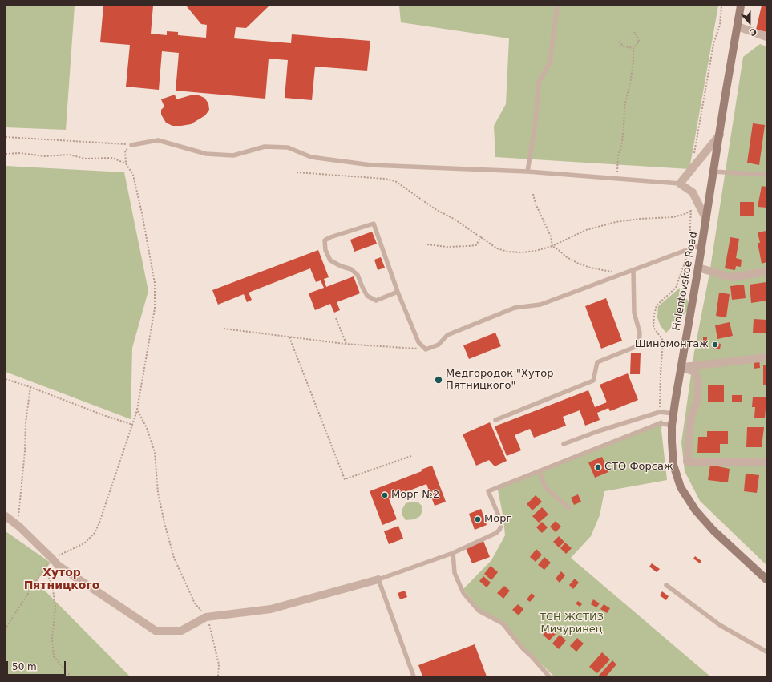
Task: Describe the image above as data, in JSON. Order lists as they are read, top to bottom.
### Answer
{
  "streets": {
    "main road": ["Fiolentovskoe Road"]
  },
  "districts": ["Хутор Пятницкого"],
  "parks": ["ТСН ЖСТИЗ Мичуринец"],
  "places": [
    "Шиномонтаж",
    "Медгородок \"Хутор Пятницкого\"",
    "СТО Форсаж",
    "Морг №2",
    "Морг"
  ],
  "scale_bar": "50 m",
  "north": "bottom"
}
